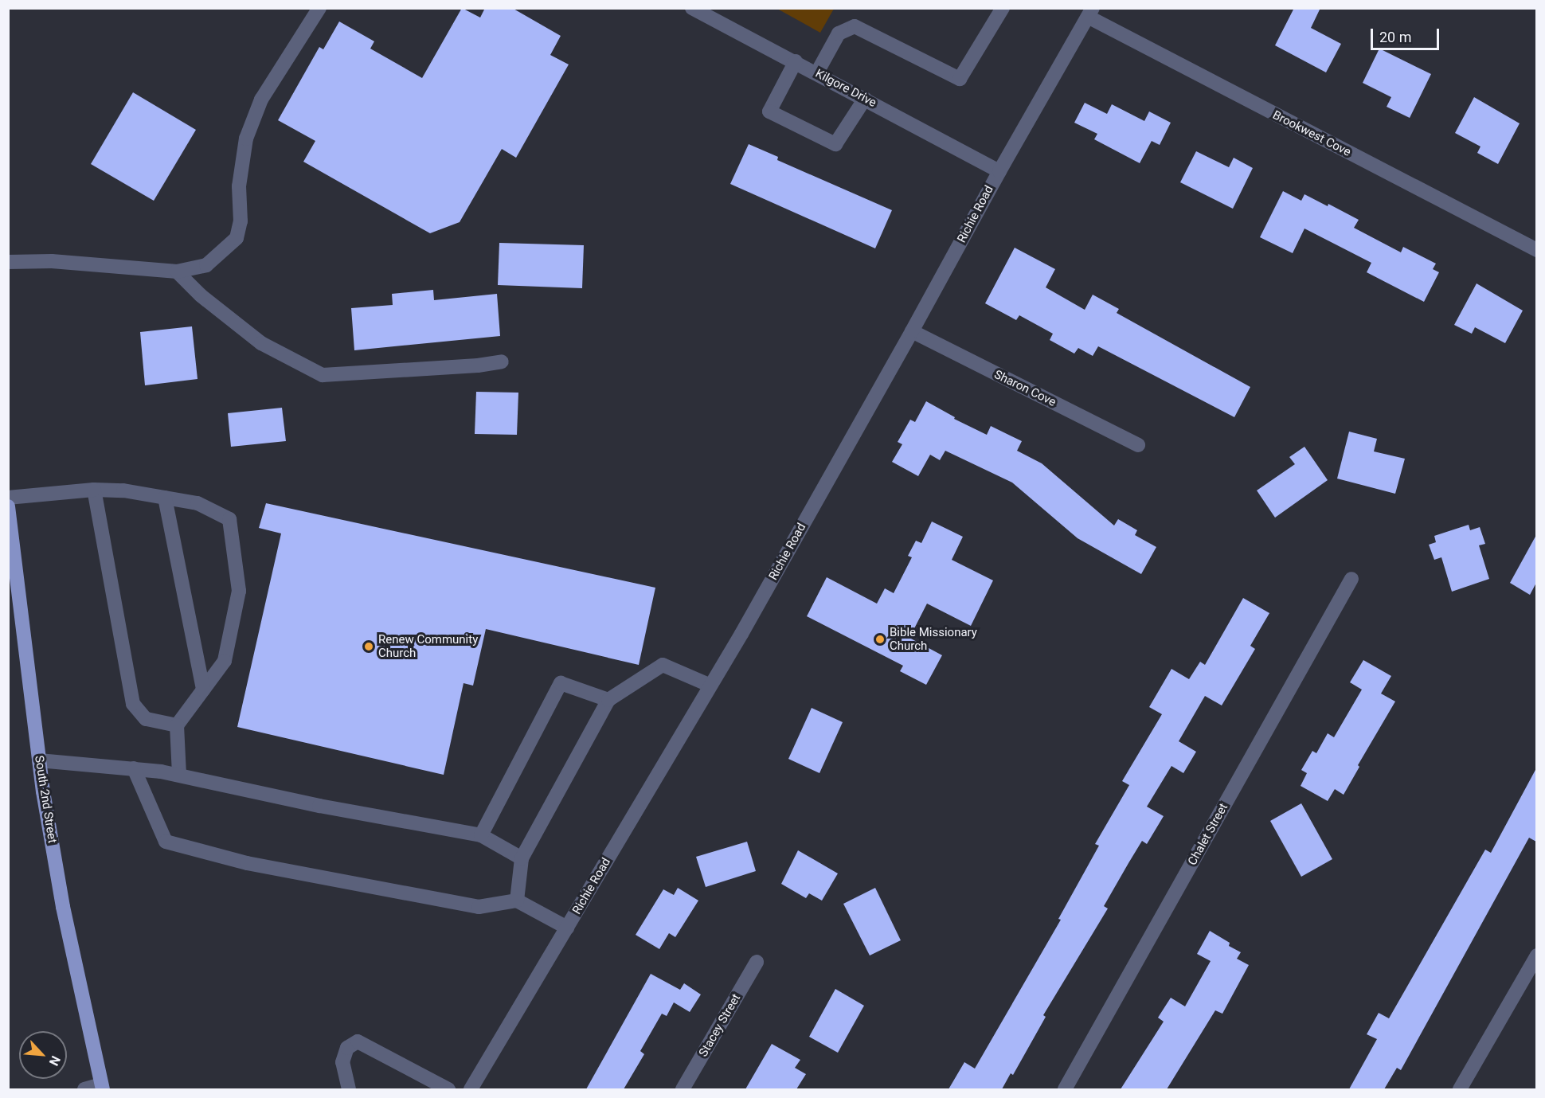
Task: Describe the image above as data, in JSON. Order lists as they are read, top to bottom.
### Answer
{
  "streets": {
    "main road": ["South 2nd Street"],
    "street": [
      "Kilgore Drive",
      "Brookwest Cove",
      "Richie Road",
      "Sharon Cove",
      "Chalet Street",
      "Stacey Street"
    ]
  },
  "crossings": [
    ["Kilgore Drive", "Richie Road"],
    ["Brookwest Cove", "Richie Road"],
    ["Richie Road", "Sharon Cove"]
  ],
  "places": ["Bible Missionary Church", "Renew Community Church"],
  "scale_bar": "20 m",
  "north": "bottom right"
}
